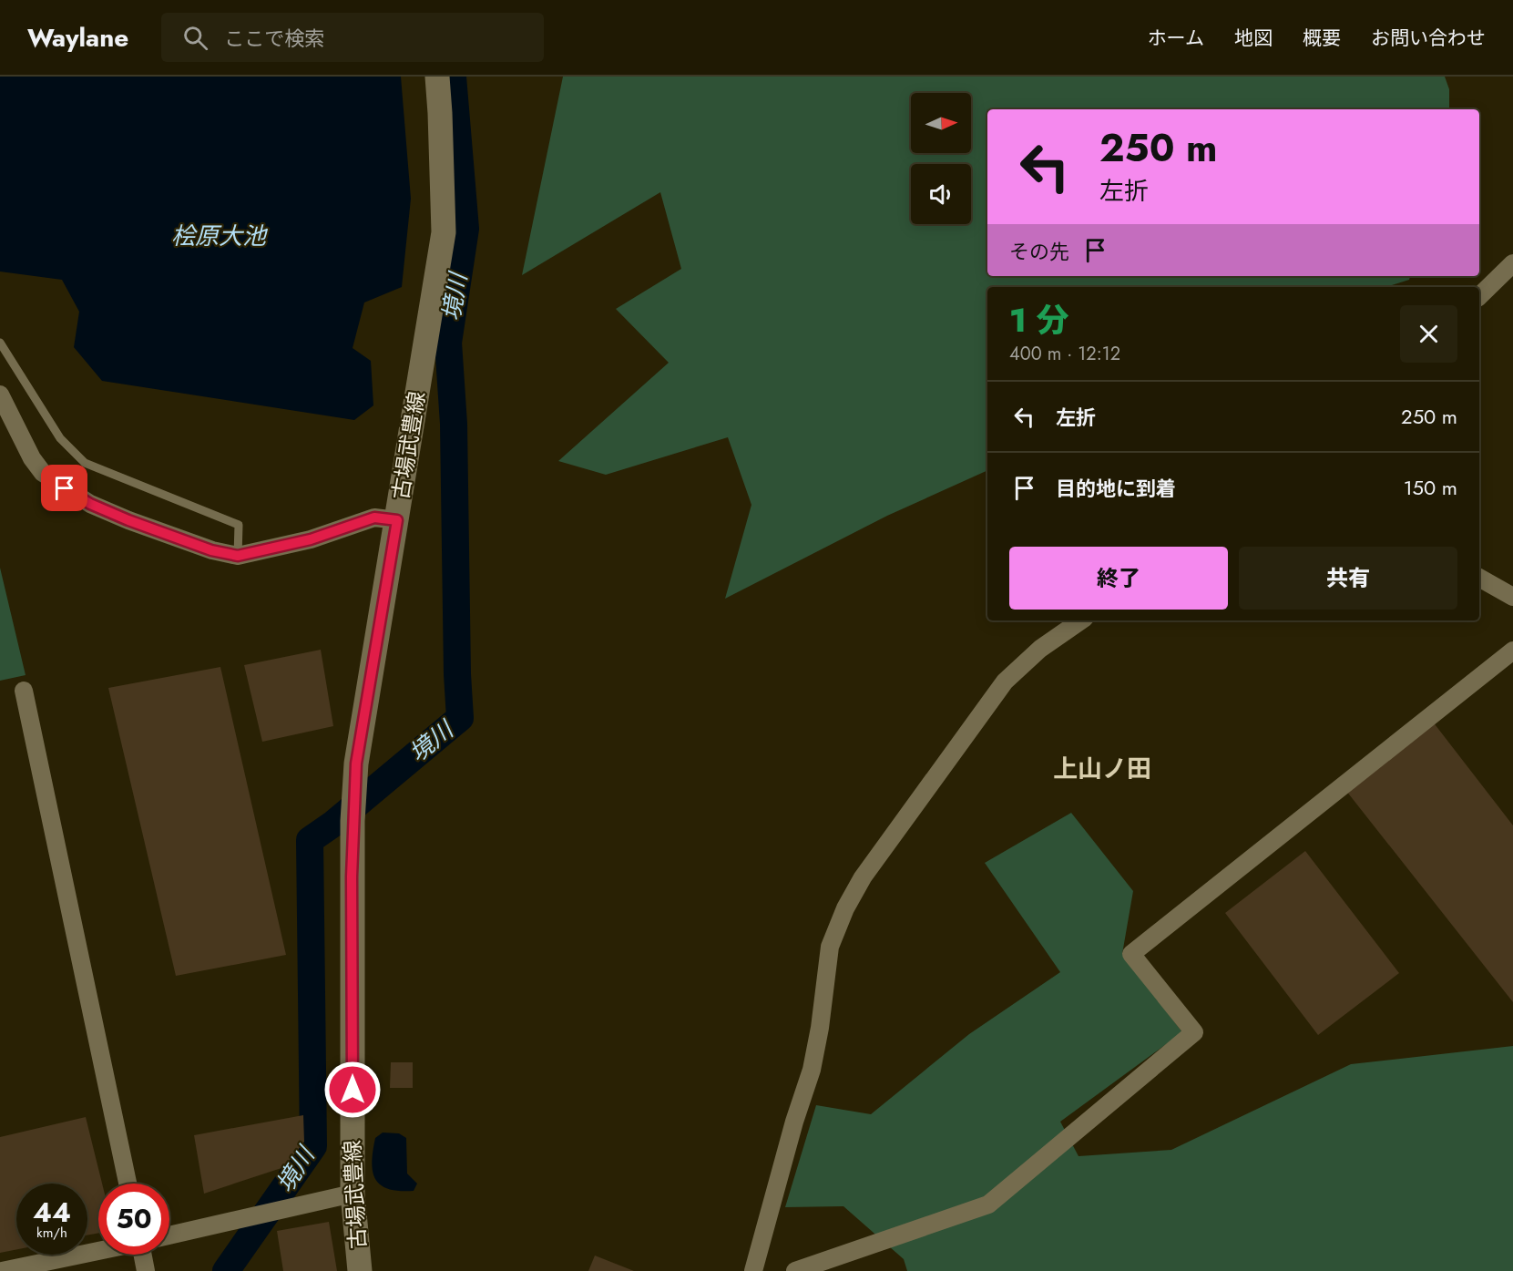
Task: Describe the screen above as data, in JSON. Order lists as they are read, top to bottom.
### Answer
{
  "streets": {
    "main road": ["古場武豊線"]
  },
  "districts": ["上山ノ田"],
  "water": ["桧原大池", "境川"],
  "north": "right",
  "page": {
    "header": "Waylane",
    "search": "ここで検索",
    "nav": [
      "ホーム",
      "地図",
      "概要",
      "お問い合わせ"
    ],
    "turn": ["250 m", "左折"],
    "then": "その先",
    "heading": ["1 分", "400 m · 12:12"],
    "list": [
      {
        "name": "左折",
        "value": "250 m"
      },
      {
        "name": "目的地に到着",
        "value": "150 m"
      }
    ],
    "buttons": ["終了", "共有"],
    "speed": "44 km/h",
    "limit": "50"
  }
}
